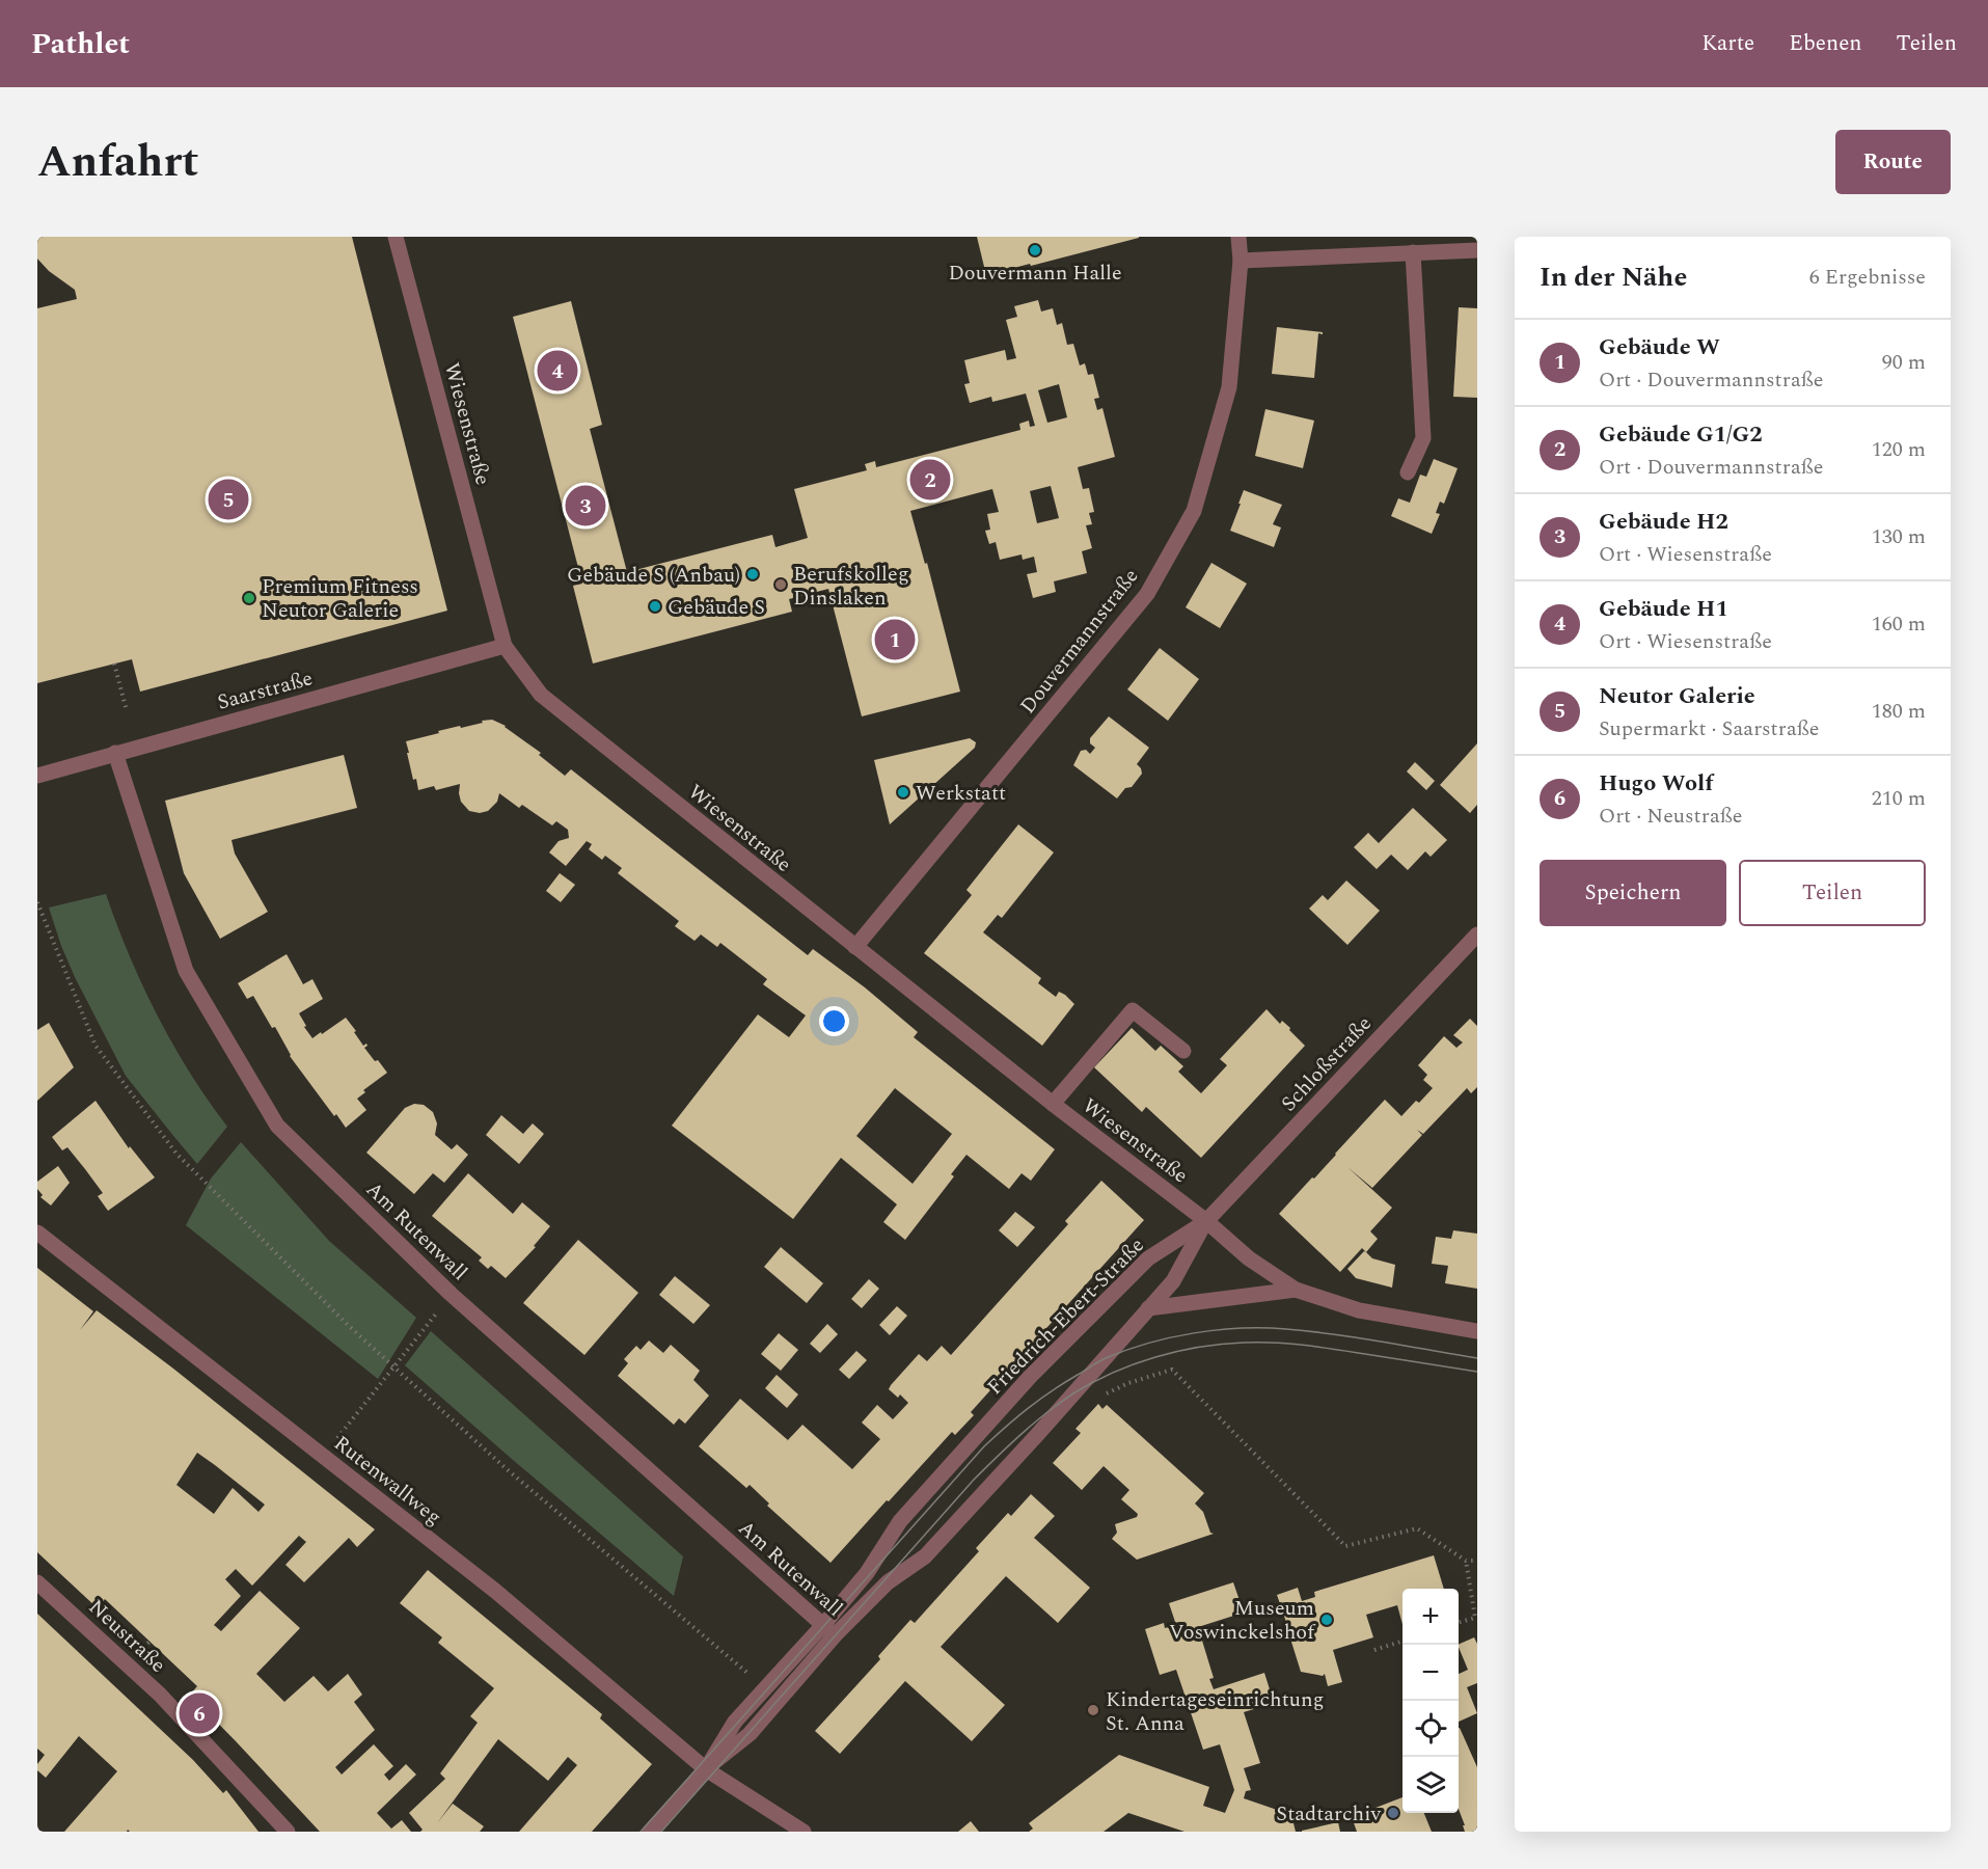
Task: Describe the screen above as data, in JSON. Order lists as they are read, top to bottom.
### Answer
{
  "streets": {
    "street": [
      "Wiesenstraße",
      "Douvermannstraße",
      "Saarstraße",
      "Schloßstraße",
      "Am Rutenwall",
      "Friedrich-Ebert-Straße",
      "Rutenwallweg",
      "Neustraße"
    ]
  },
  "crossings": [
    ["Wiesenstraße", "Douvermannstraße"],
    ["Wiesenstraße", "Saarstraße"],
    ["Wiesenstraße", "Schloßstraße"],
    ["Wiesenstraße", "Friedrich-Ebert-Straße"],
    ["Saarstraße", "Am Rutenwall"],
    ["Schloßstraße", "Friedrich-Ebert-Straße"],
    ["Am Rutenwall", "Friedrich-Ebert-Straße"],
    ["Friedrich-Ebert-Straße", "Rutenwallweg"]
  ],
  "places": [
    "Douvermann Halle",
    "Gebäude S (Anbau)",
    "Berufskolleg Dinslaken",
    "Premium Fitness Neutor Galerie",
    "Gebäude S",
    "Werkstatt",
    "Museum Voswinckelshof",
    "Kindertageseinrichtung St. Anna",
    "Stadtarchiv"
  ],
  "page": {
    "header": "Pathlet",
    "nav": ["Karte", "Ebenen", "Teilen"],
    "title": "Anfahrt",
    "buttons": [
      "Route",
      ["Speichern", "Teilen"]
    ],
    "heading": ["In der Nähe", "6 Ergebnisse"],
    "list": [
      {
        "mark": "1",
        "name": "Gebäude W",
        "note": "Ort · Douvermannstraße",
        "value": "90 m"
      },
      {
        "mark": "2",
        "name": "Gebäude G1/G2",
        "note": "Ort · Douvermannstraße",
        "value": "120 m"
      },
      {
        "mark": "3",
        "name": "Gebäude H2",
        "note": "Ort · Wiesenstraße",
        "value": "130 m"
      },
      {
        "mark": "4",
        "name": "Gebäude H1",
        "note": "Ort · Wiesenstraße",
        "value": "160 m"
      },
      {
        "mark": "5",
        "name": "Neutor Galerie",
        "note": "Supermarkt · Saarstraße",
        "value": "180 m"
      },
      {
        "mark": "6",
        "name": "Hugo Wolf",
        "note": "Ort · Neustraße",
        "value": "210 m"
      }
    ],
    "pins": [
      "4",
      "2",
      "5",
      "3",
      "1",
      "6"
    ],
    "map_buttons": ["+", "−"]
  }
}
